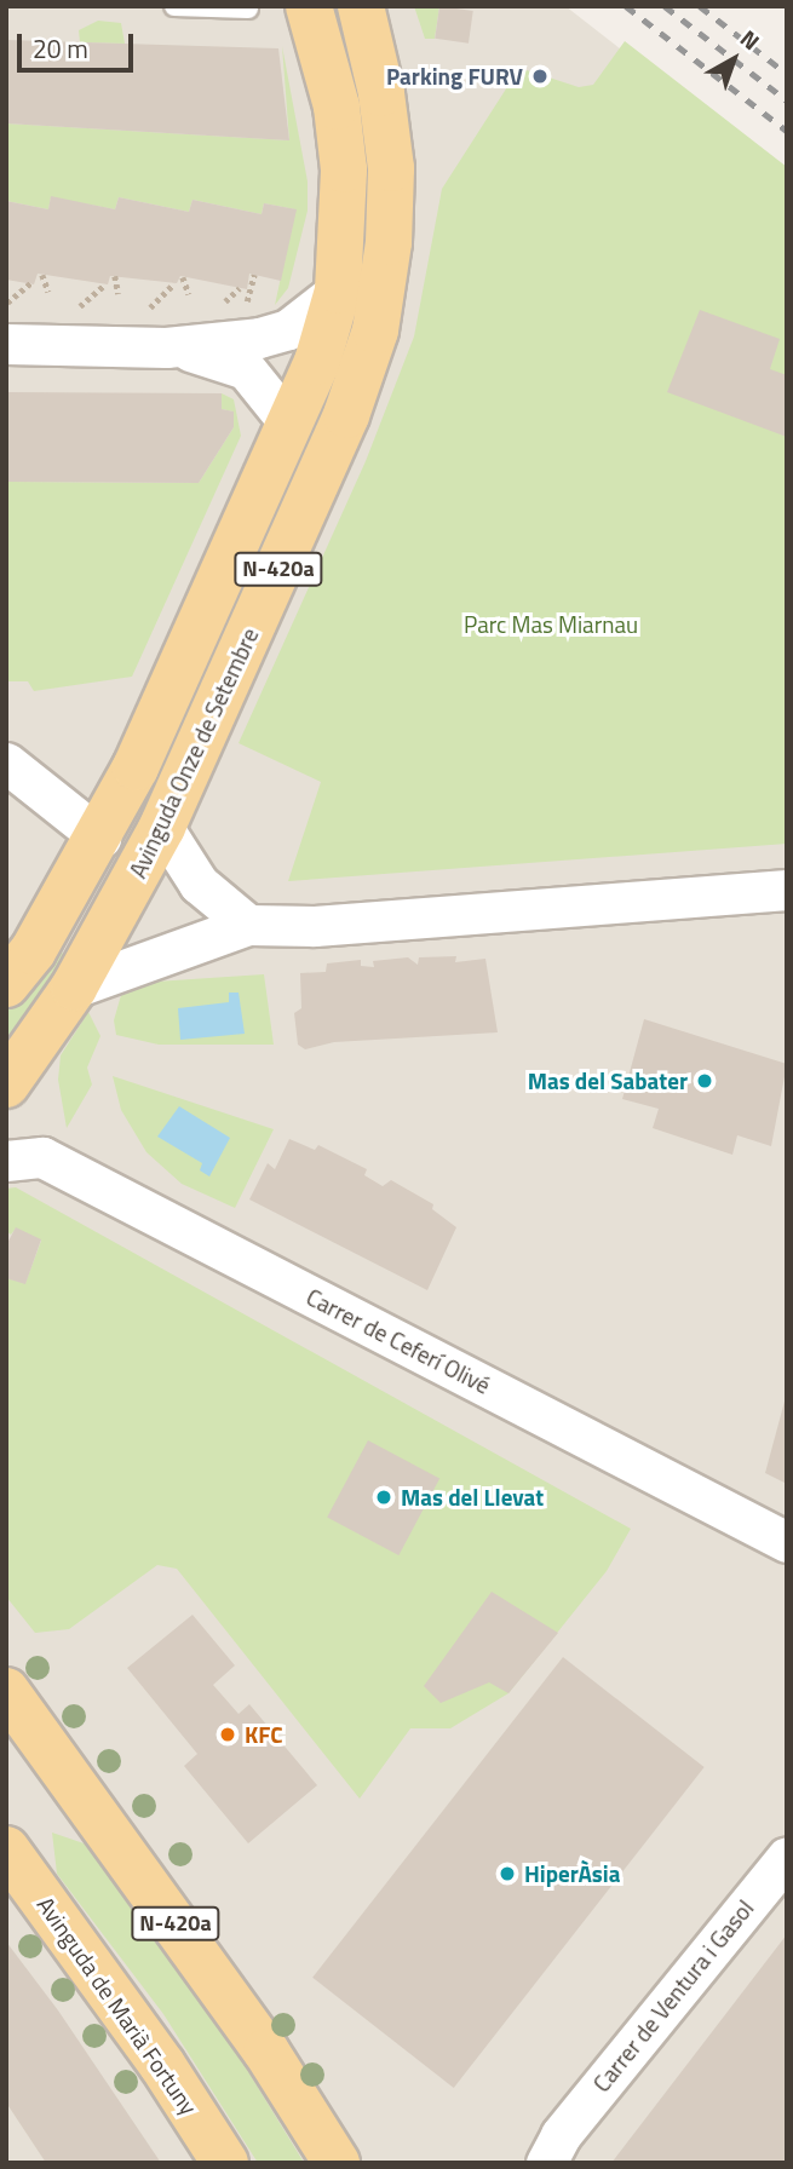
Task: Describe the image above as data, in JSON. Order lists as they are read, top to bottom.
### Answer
{
  "streets": {
    "main road": ["N-420a", "Avinguda Onze de Setembre", "Avinguda de Marià Fortuny"],
    "street": ["Carrer de Ceferí Olivé", "Carrer de Ventura i Gasol"]
  },
  "parks": ["Parc Mas Miarnau"],
  "places": [
    "Parking FURV",
    "Mas del Sabater",
    "Mas del Llevat",
    "KFC",
    "HiperÀsia"
  ],
  "scale_bar": "20 m",
  "north": "top right"
}
